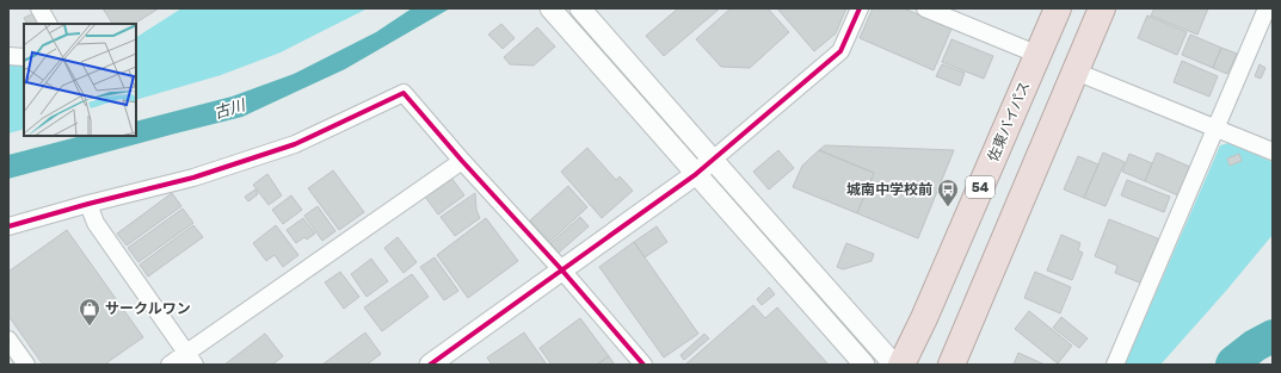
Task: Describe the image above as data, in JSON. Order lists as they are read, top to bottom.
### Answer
{
  "streets": {
    "highway": ["佐東バイパス", "54"]
  },
  "water": ["古川"],
  "places": {
    "bus stop": ["城南中学校前"],
    "shop": ["サークルワン"]
  }
}
